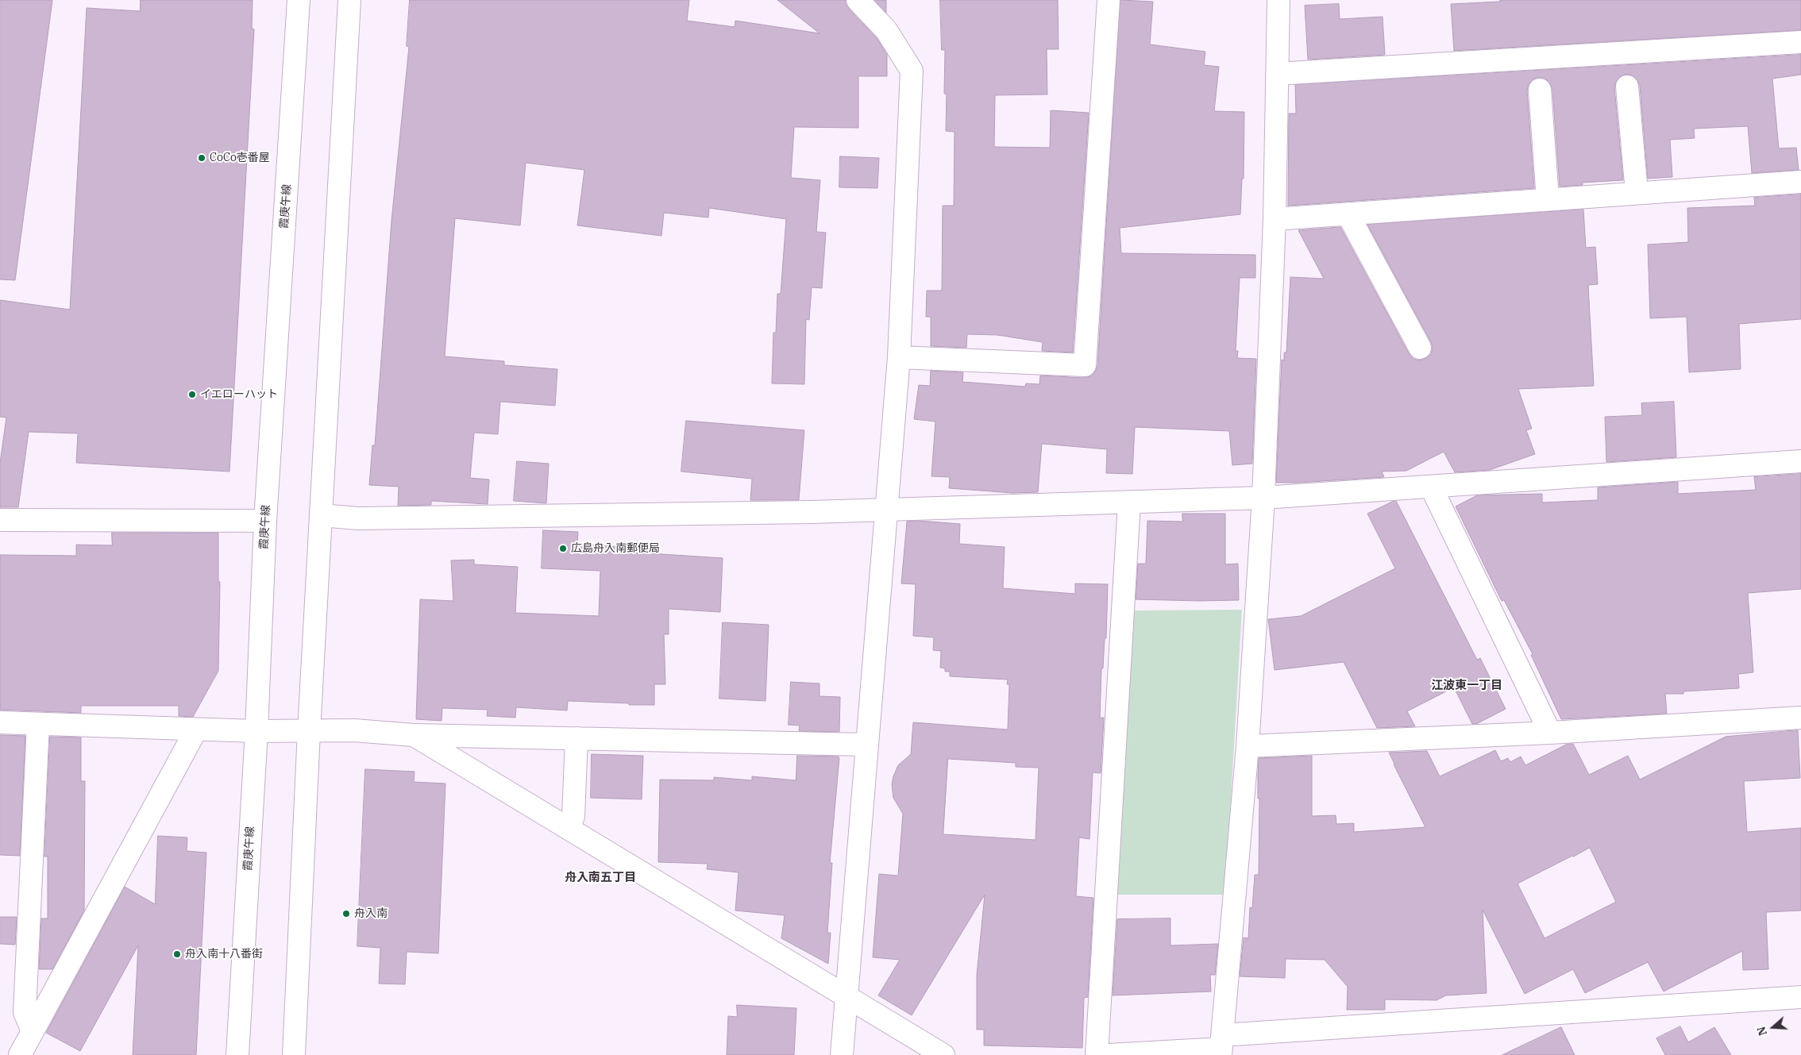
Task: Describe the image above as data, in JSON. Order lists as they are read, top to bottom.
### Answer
{
  "streets": {
    "street": ["霞庚午線"]
  },
  "districts": ["江波東一丁目", "舟入南五丁目"],
  "places": [
    "CoCo壱番屋",
    "イエローハット",
    "広島舟入南郵便局",
    "舟入南",
    "舟入南十八番街"
  ],
  "north": "left"
}
